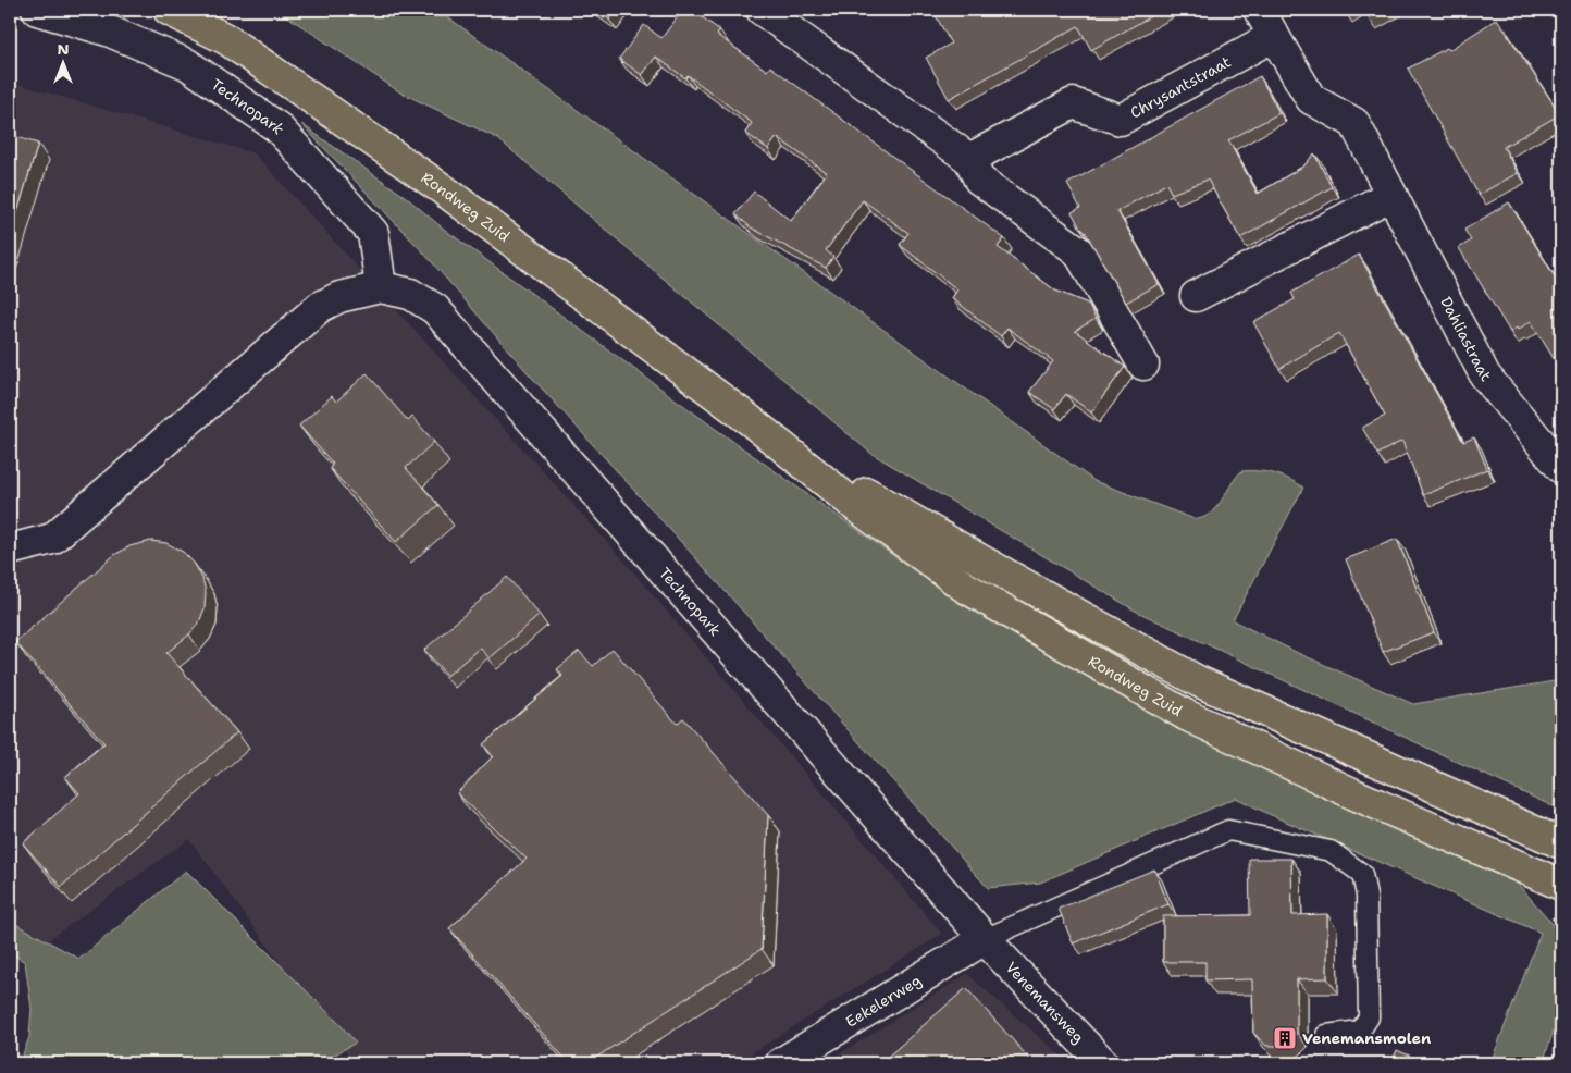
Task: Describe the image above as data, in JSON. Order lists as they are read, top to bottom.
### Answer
{
  "streets": {
    "main road": ["Rondweg Zuid"],
    "street": [
      "Chrysantstraat",
      "Technopark",
      "Dahliastraat",
      "Eekelerweg",
      "Venemansweg"
    ]
  },
  "crossings": [
    ["Chrysantstraat", "Dahliastraat"],
    ["Technopark", "Eekelerweg"],
    ["Technopark", "Venemansweg"],
    ["Eekelerweg", "Venemansweg"]
  ],
  "places": {
    "building": ["Venemansmolen"]
  },
  "north": "top"
}
